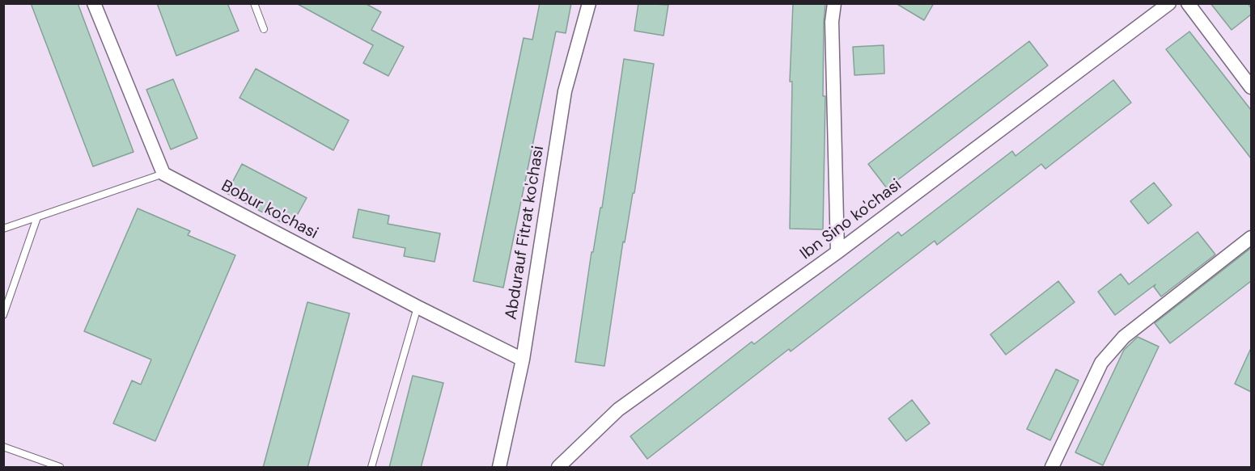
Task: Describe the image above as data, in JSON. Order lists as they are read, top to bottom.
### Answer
{
  "streets": {
    "street": ["Bobur ko'chasi", "Ibn Sino ko'chasi", "Abdurauf Fitrat ko'chasi"]
  },
  "crossings": [
    ["Bobur ko'chasi", "Abdurauf Fitrat ko'chasi"]
  ]
}
